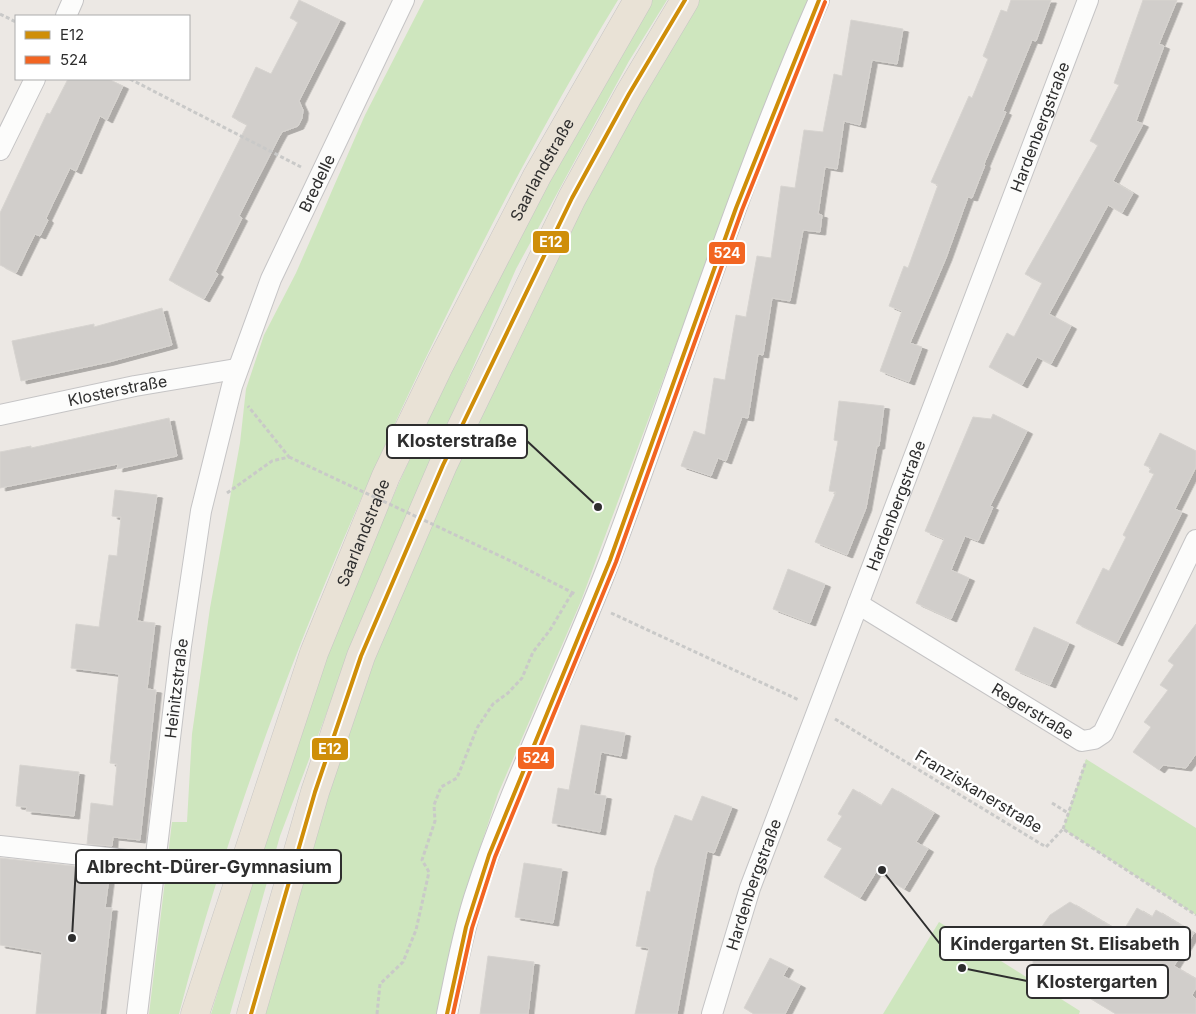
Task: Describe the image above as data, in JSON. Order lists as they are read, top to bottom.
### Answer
{
  "streets": {
    "highway": ["Saarlandstraße"],
    "street": [
      "Hardenbergstraße",
      "Bredelle",
      "Klosterstraße",
      "Heinitzstraße",
      "Regerstraße"
    ],
    "path": ["Franziskanerstraße"]
  },
  "crossings": [
    ["Hardenbergstraße", "Regerstraße"],
    ["Hardenbergstraße", "Franziskanerstraße"],
    ["Bredelle", "Klosterstraße"],
    ["Bredelle", "Heinitzstraße"],
    ["Klosterstraße", "Heinitzstraße"]
  ],
  "places": [
    "Klosterstraße",
    "Kindergarten St. Elisabeth",
    "Albrecht-Dürer-Gymnasium",
    "Klostergarten"
  ],
  "lines": ["transit line E12", "transit line 524"],
  "legend": ["E12", "524"]
}
